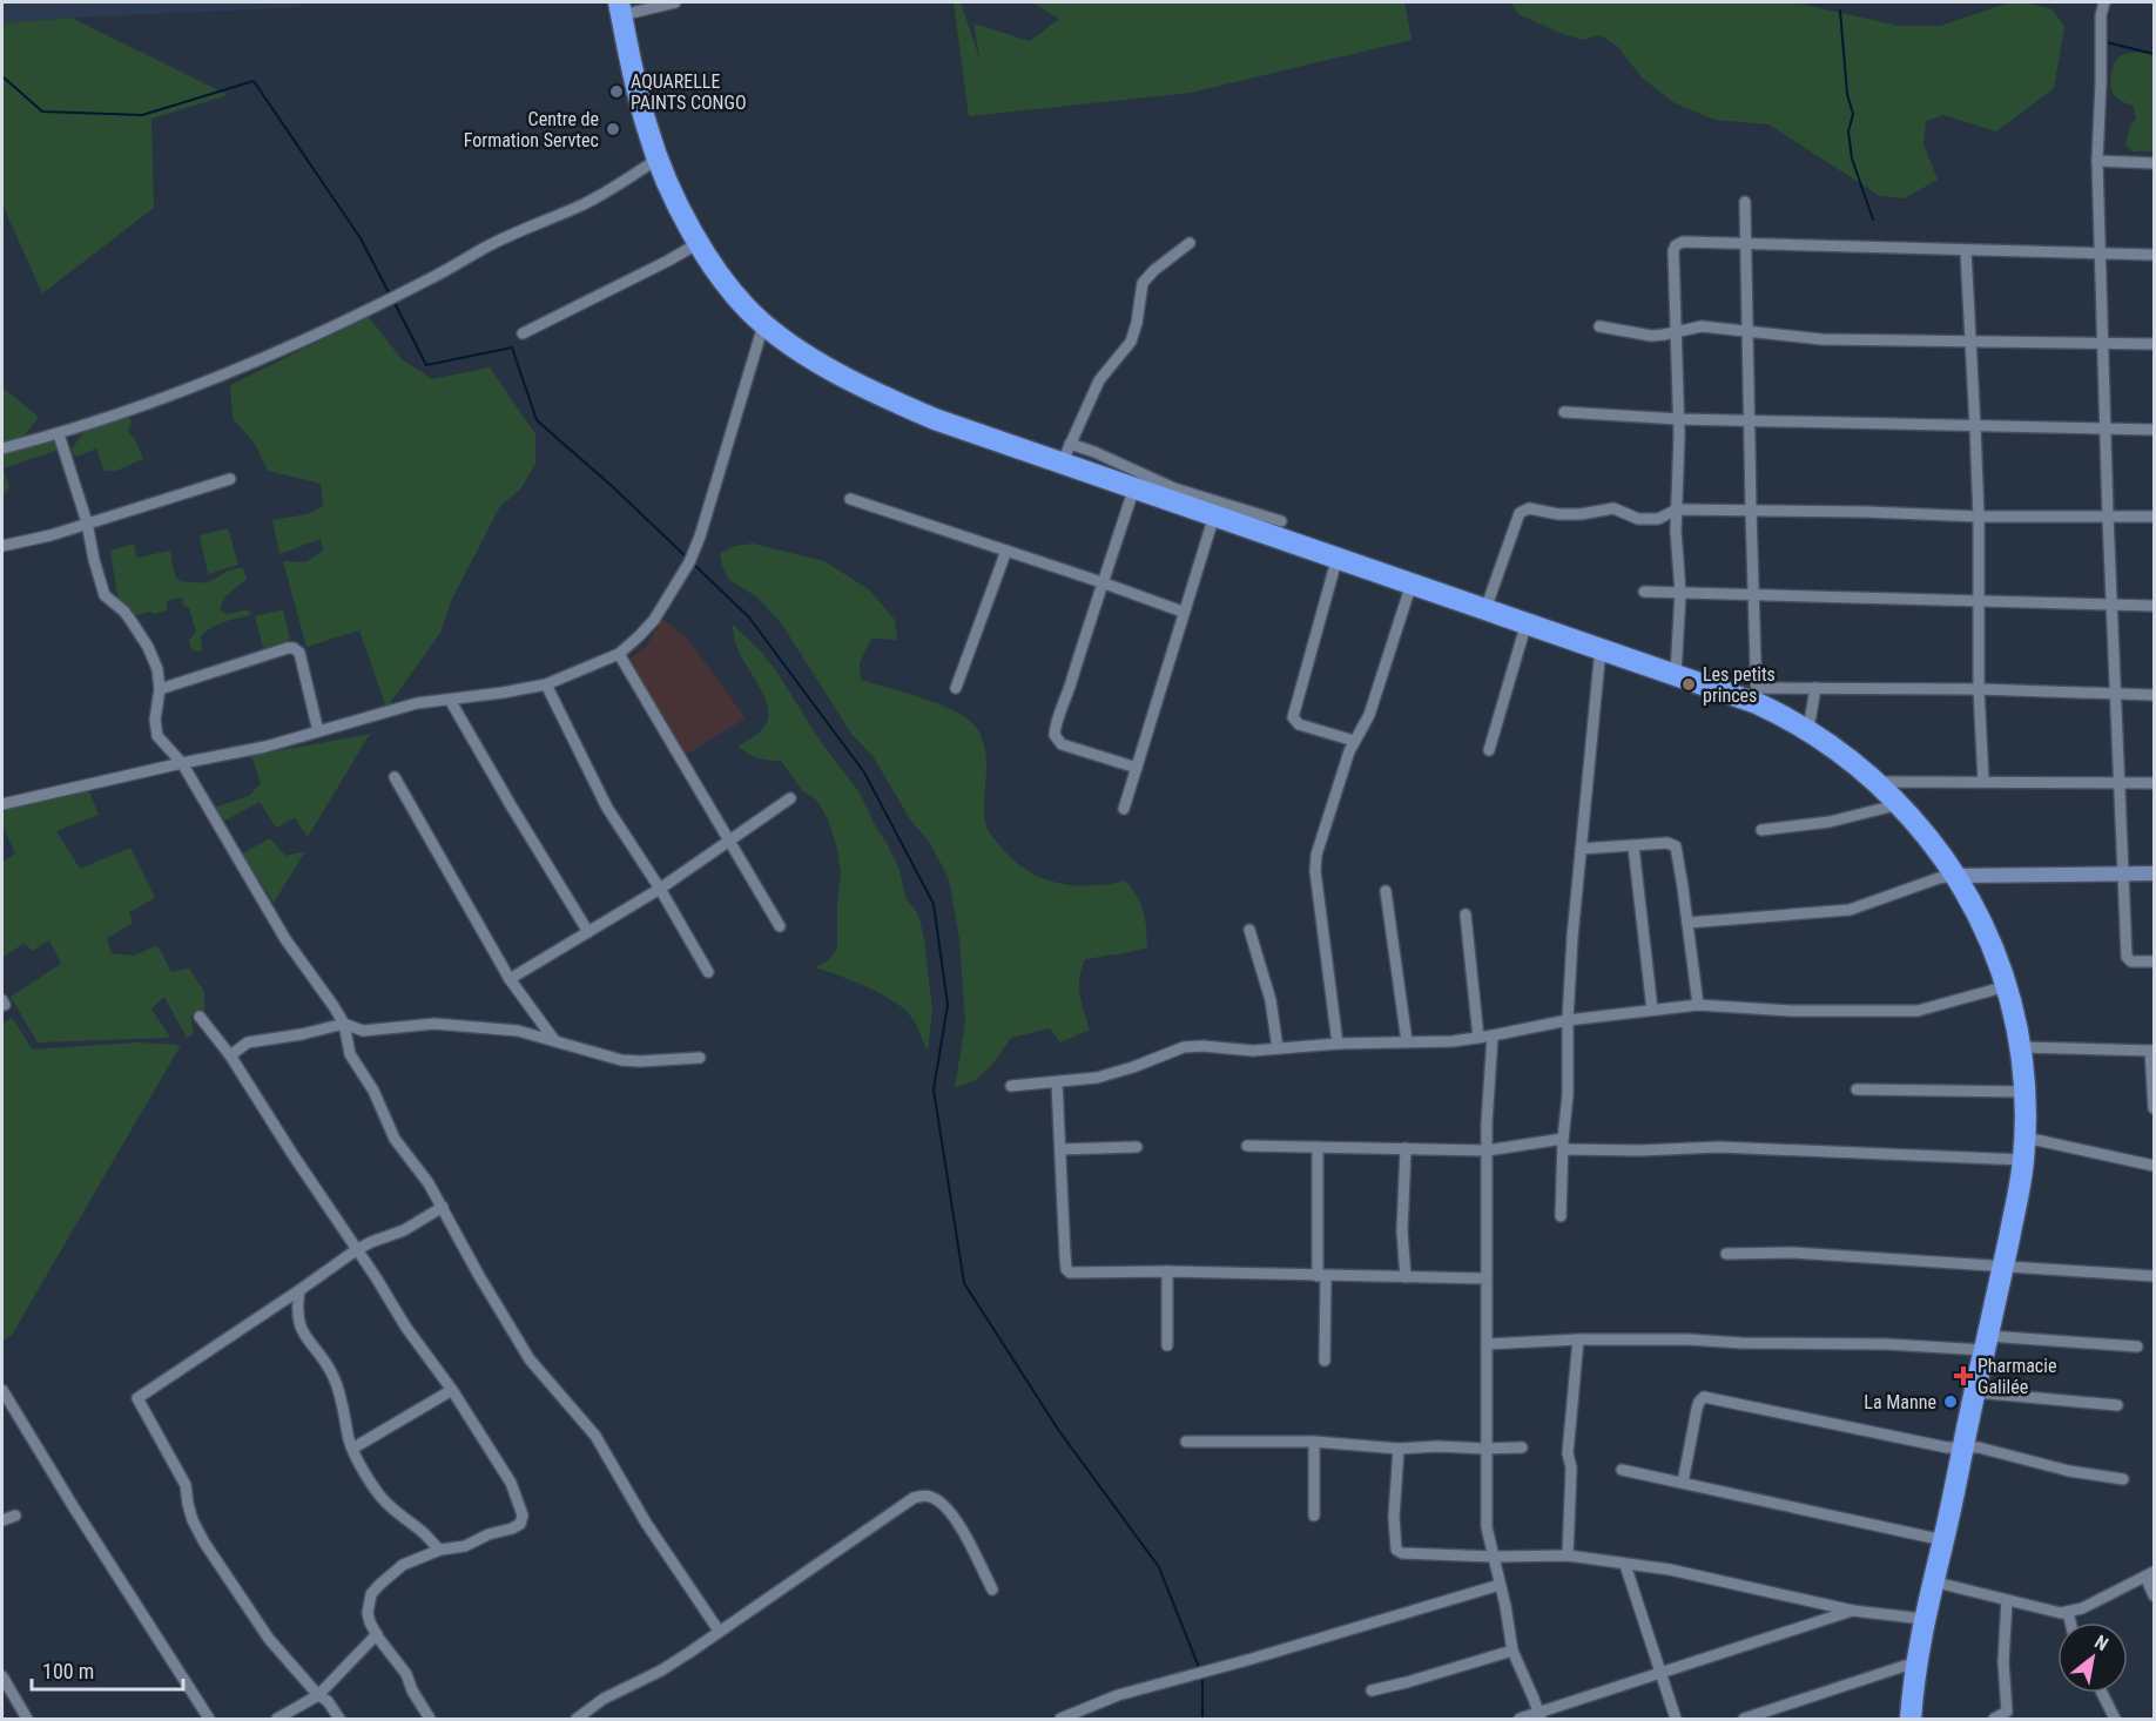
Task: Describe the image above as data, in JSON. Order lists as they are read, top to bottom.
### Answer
{
  "places": {
    "other": [
      "AQUARELLE PAINTS CONGO",
      "Centre de Formation Servtec",
      "Les petits princes",
      "La Manne"
    ],
    "health": ["Pharmacie Galilée"]
  },
  "scale_bar": "100 m",
  "north": "top right"
}
